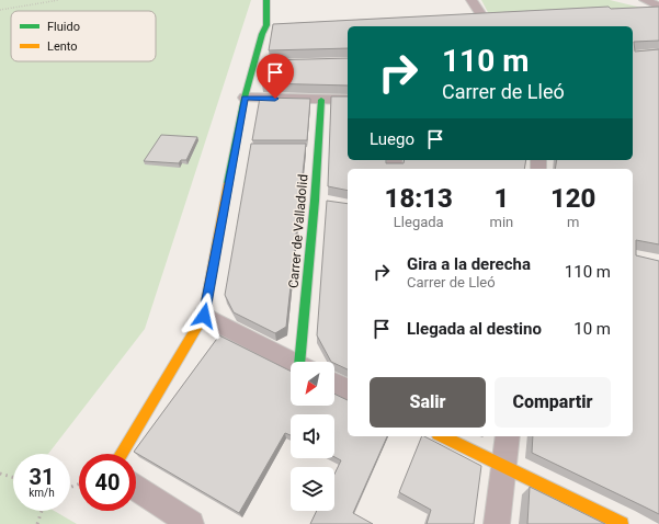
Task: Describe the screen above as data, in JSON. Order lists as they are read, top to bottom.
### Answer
{
  "streets": {
    "street": ["Carrer de Valladolid"]
  },
  "legend": ["Fluido", "Lento"],
  "north": "bottom left",
  "page": {
    "turn": ["110 m", "Carrer de Lleó"],
    "then": "Luego",
    "eta": [
      "18:13",
      "Llegada",
      "1",
      "min",
      "120",
      "m"
    ],
    "list": [
      {
        "name": "Gira a la derecha",
        "note": "Carrer de Lleó",
        "value": "110 m"
      },
      {
        "name": "Llegada al destino",
        "value": "10 m"
      }
    ],
    "buttons": ["Salir", "Compartir"],
    "speed": "31 km/h",
    "limit": "40"
  }
}
